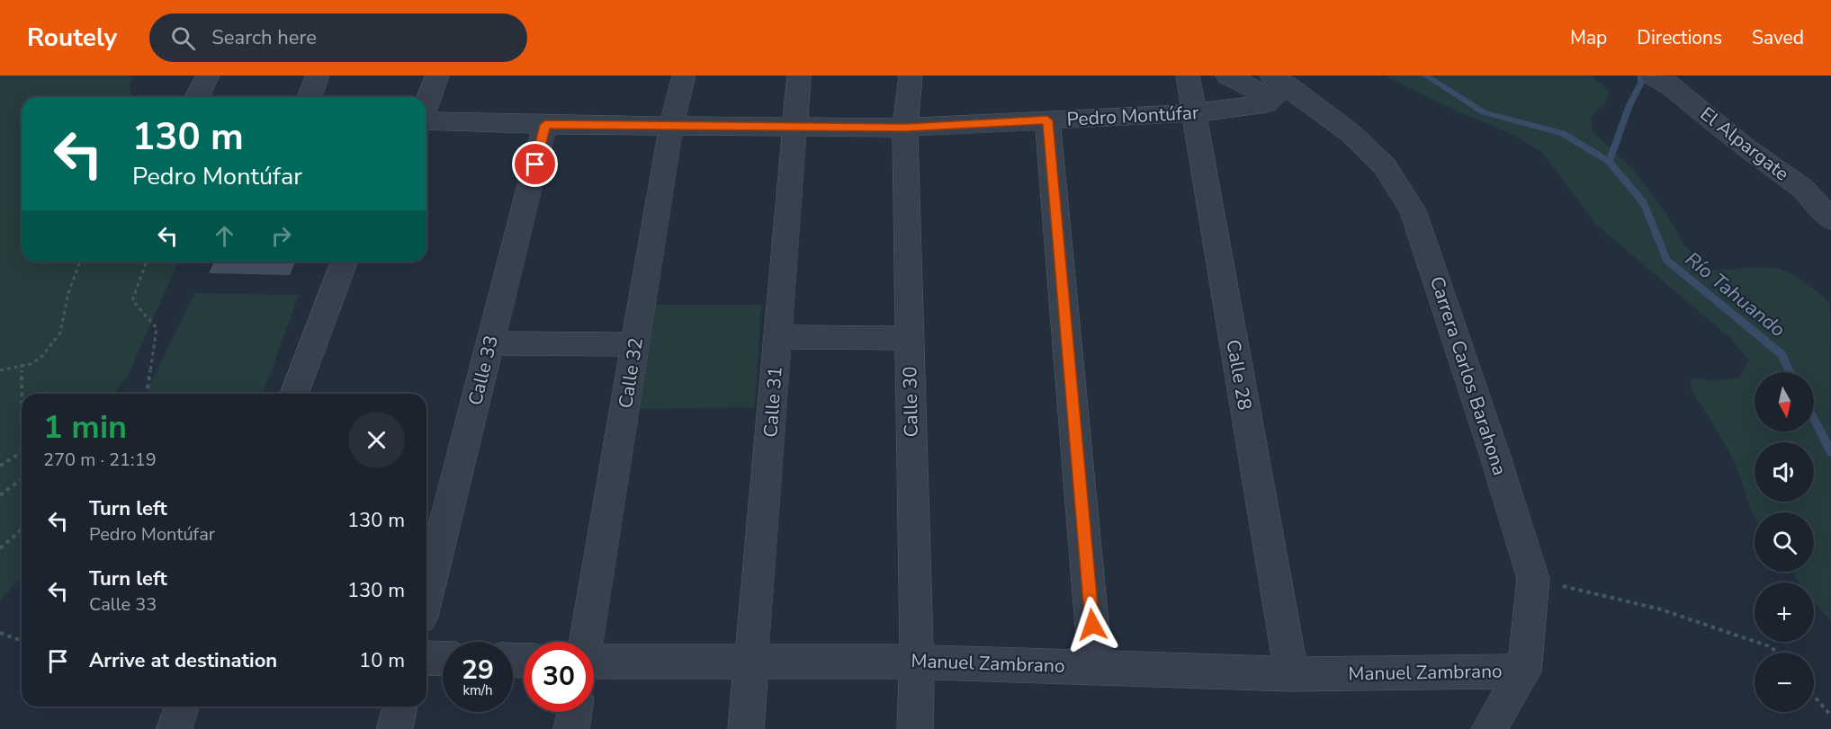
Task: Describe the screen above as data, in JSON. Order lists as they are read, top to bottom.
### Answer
{
  "streets": {
    "street": [
      "Pedro Montúfar",
      "El Alpargate",
      "Calle 33",
      "Calle 32",
      "Calle 28",
      "Carrera Carlos Barahona",
      "Calle 31",
      "Calle 30",
      "Manuel Zambrano"
    ]
  },
  "crossings": [
    ["Pedro Montúfar", "Calle 33"],
    ["Pedro Montúfar", "Calle 32"],
    ["Pedro Montúfar", "Calle 28"],
    ["Pedro Montúfar", "Carrera Carlos Barahona"],
    ["Pedro Montúfar", "Calle 31"],
    ["Pedro Montúfar", "Calle 30"],
    ["Calle 28", "Manuel Zambrano"],
    ["Carrera Carlos Barahona", "Manuel Zambrano"],
    ["Calle 31", "Manuel Zambrano"],
    ["Calle 30", "Manuel Zambrano"]
  ],
  "water": ["Río Tahuando"],
  "north": "bottom",
  "page": {
    "header": "Routely",
    "search": "Search here",
    "nav": ["Map", "Directions", "Saved"],
    "turn": ["130 m", "Pedro Montúfar"],
    "map_buttons": ["+", "−"],
    "heading": ["1 min", "270 m · 21:19"],
    "list": [
      {
        "name": "Turn left",
        "note": "Pedro Montúfar",
        "value": "130 m"
      },
      {
        "name": "Turn left",
        "note": "Calle 33",
        "value": "130 m"
      },
      {
        "name": "Arrive at destination",
        "value": "10 m"
      }
    ],
    "speed": "29 km/h",
    "limit": "30"
  }
}
